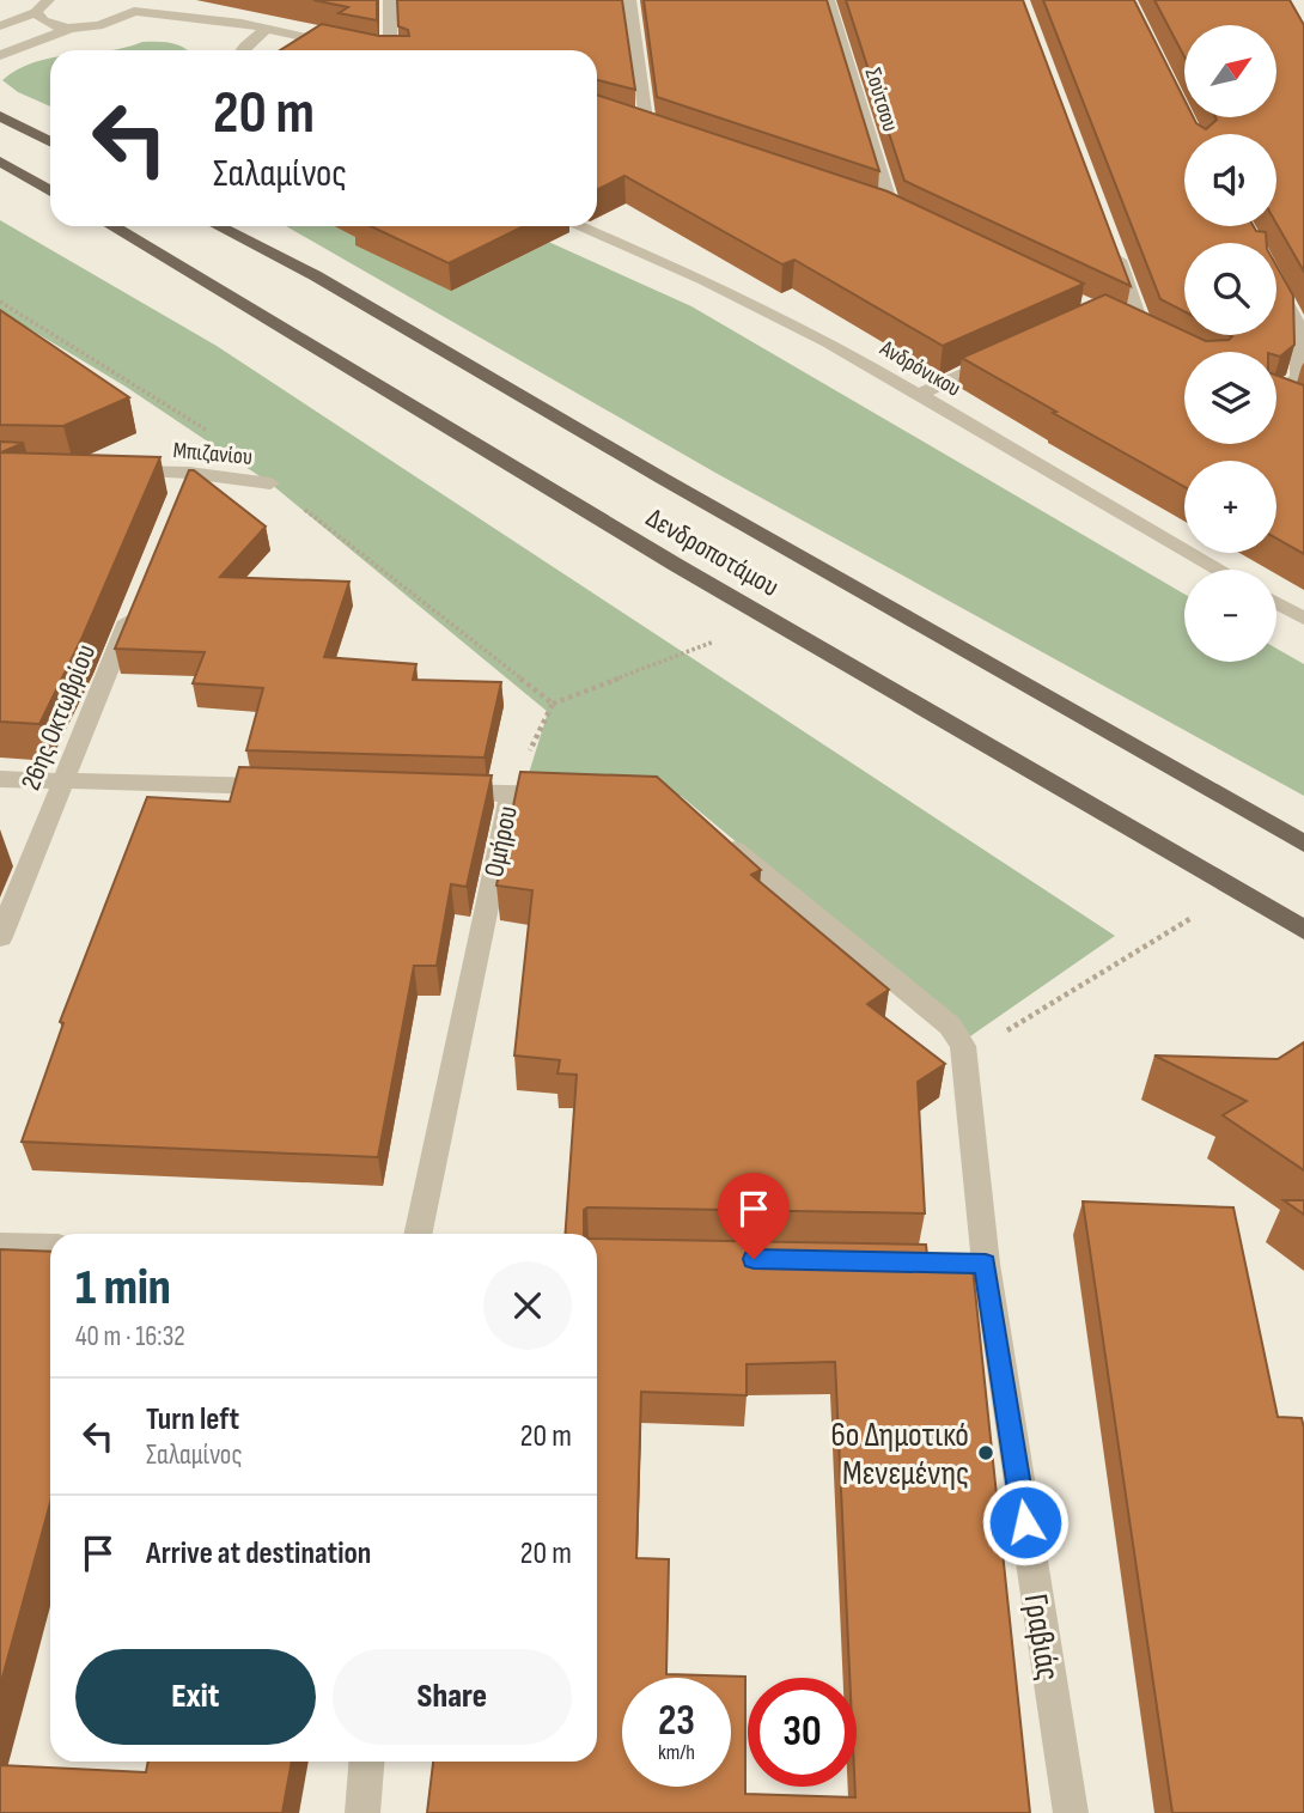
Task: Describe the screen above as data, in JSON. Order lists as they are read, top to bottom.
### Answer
{
  "streets": {
    "main road": ["Δενδροποτάμου"],
    "street": [
      "Σούτσου",
      "Ανδρόνικου",
      "Μπιζανίου",
      "26ης Οκτωβρίου",
      "Ομήρου",
      "Γραβιάς"
    ]
  },
  "places": ["6ο Δημοτικό Μενεμένης"],
  "north": "top right",
  "page": {
    "map_buttons": ["+", "−"],
    "turn": ["20 m", "Σαλαμίνος"],
    "heading": ["1 min", "40 m · 16:32"],
    "list": [
      {
        "name": "Turn left",
        "note": "Σαλαμίνος",
        "value": "20 m"
      },
      {
        "name": "Arrive at destination",
        "value": "20 m"
      }
    ],
    "buttons": ["Exit", "Share"],
    "speed": "23 km/h",
    "limit": "30"
  }
}
